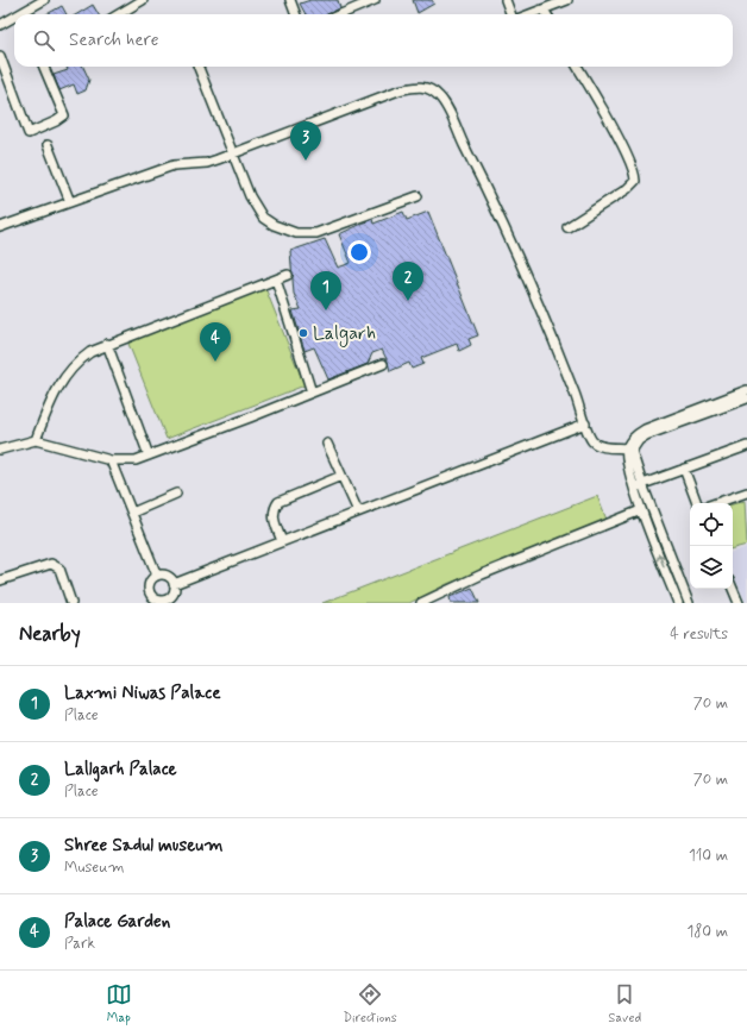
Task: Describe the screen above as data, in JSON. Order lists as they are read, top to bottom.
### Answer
{
  "places": ["Lalgarh"],
  "page": {
    "search": "Search here",
    "pins": [
      "3",
      "2",
      "1",
      "4"
    ],
    "heading": ["Nearby", "4 results"],
    "list": [
      {
        "mark": "1",
        "name": "Laxmi Niwas Palace",
        "note": "Place",
        "value": "70 m"
      },
      {
        "mark": "2",
        "name": "Lallgarh Palace",
        "note": "Place",
        "value": "70 m"
      },
      {
        "mark": "3",
        "name": "Shree Sadul museum",
        "note": "Museum",
        "value": "110 m"
      },
      {
        "mark": "4",
        "name": "Palace Garden",
        "note": "Park",
        "value": "180 m"
      }
    ],
    "nav": ["Map", "Directions", "Saved"]
  }
}
